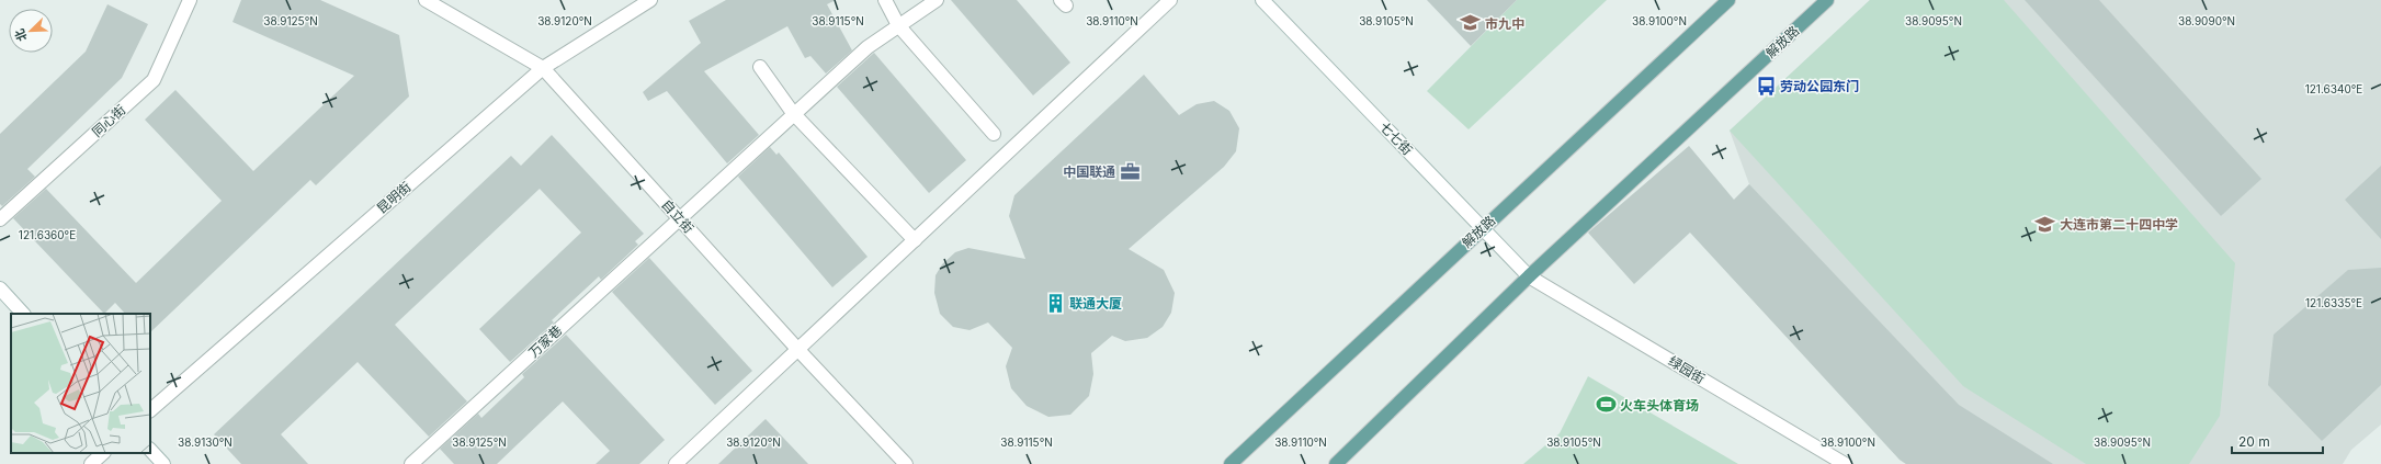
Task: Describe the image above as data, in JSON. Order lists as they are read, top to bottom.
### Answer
{
  "streets": {
    "main road": ["解放路"],
    "street": [
      "同心街",
      "七七街",
      "昆明街",
      "自立街",
      "万家巷",
      "绿园街"
    ]
  },
  "crossings": [
    ["解放路", "七七街"],
    ["解放路", "绿园街"],
    ["七七街", "绿园街"],
    ["昆明街", "自立街"],
    ["自立街", "万家巷"]
  ],
  "places": {
    "school or university": ["市九中", "大连市第二十四中学"],
    "bus stop": ["劳动公园东门"],
    "office": ["中国联通"],
    "building": ["联通大厦"],
    "sports": ["火车头体育场"]
  },
  "scale_bar": "20 m",
  "north": "bottom left",
  "coordinates": [
    "38.9125°N",
    "38.9120°N",
    "38.9115°N",
    "38.9110°N",
    "38.9105°N",
    "38.9100°N",
    "38.9095°N",
    "38.9090°N",
    "121.6340°E",
    "121.6360°E",
    "121.6335°E",
    "38.9130°N"
  ]
}
